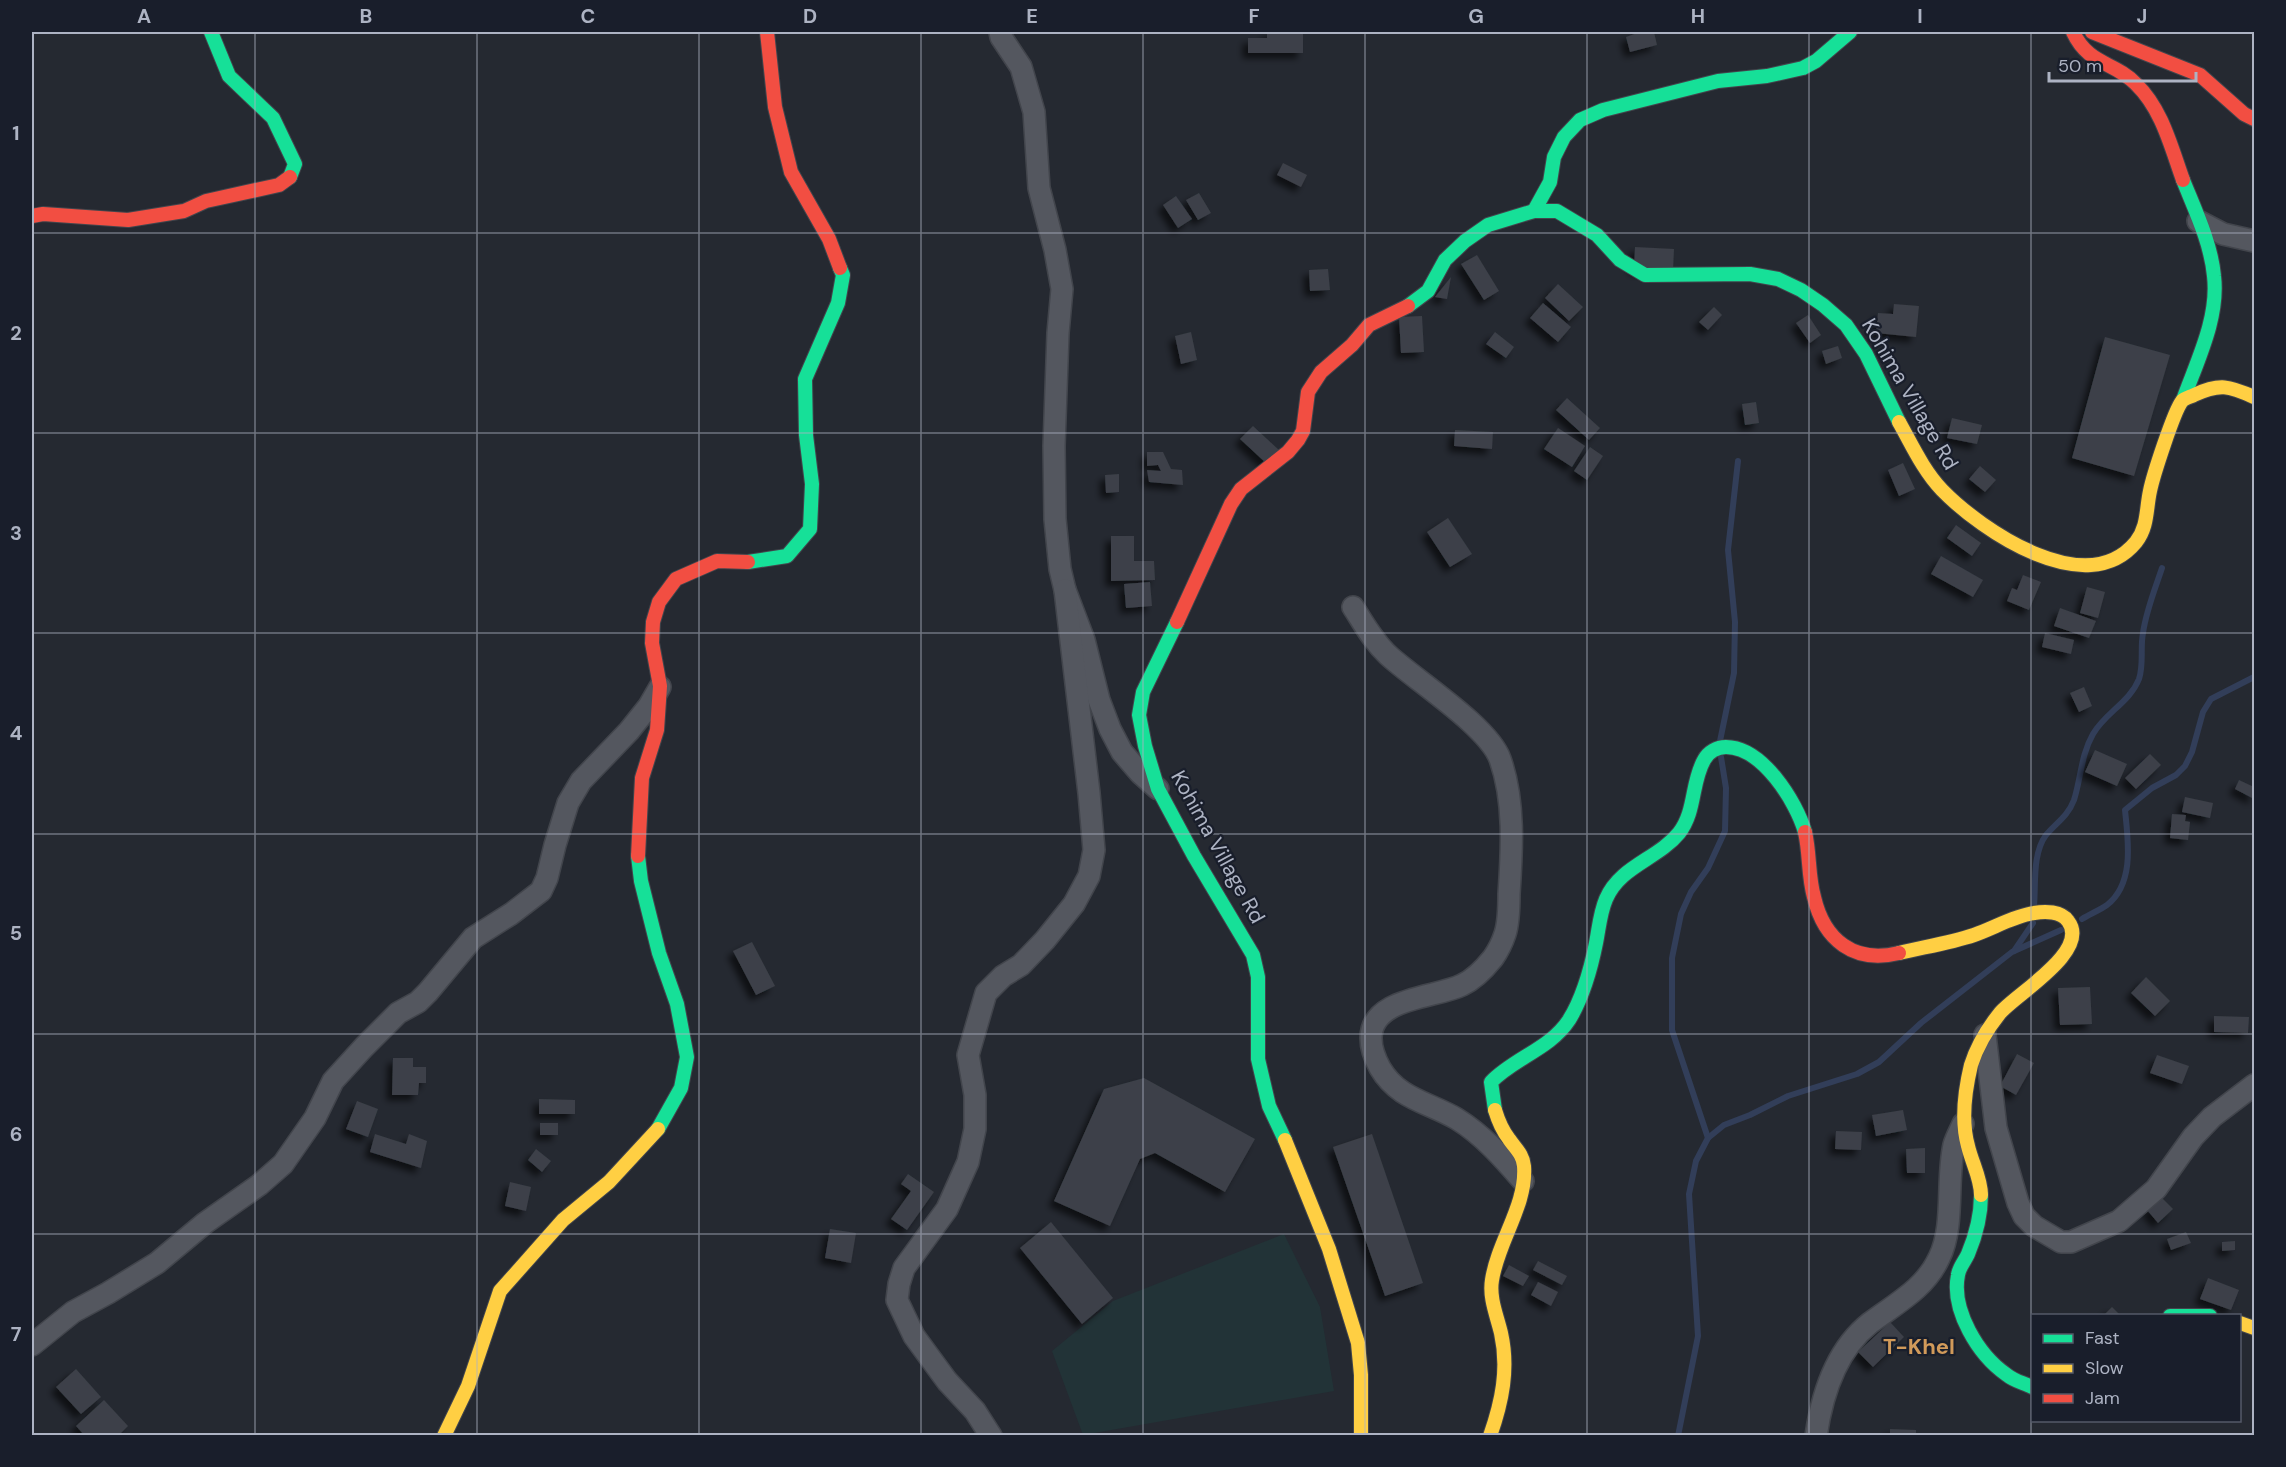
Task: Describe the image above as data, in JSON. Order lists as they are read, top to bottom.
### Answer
{
  "streets": {
    "main road": ["Kohima Village Rd"]
  },
  "districts": ["T-Khel"],
  "legend": ["Fast", "Slow", "Jam"],
  "scale_bar": "50 m",
  "grid": {
    "columns": [
      "A",
      "B",
      "C",
      "D",
      "E",
      "F",
      "G",
      "H",
      "I",
      "J"
    ],
    "rows": [
      "1",
      "2",
      "3",
      "4",
      "5",
      "6",
      "7"
    ]
  }
}
